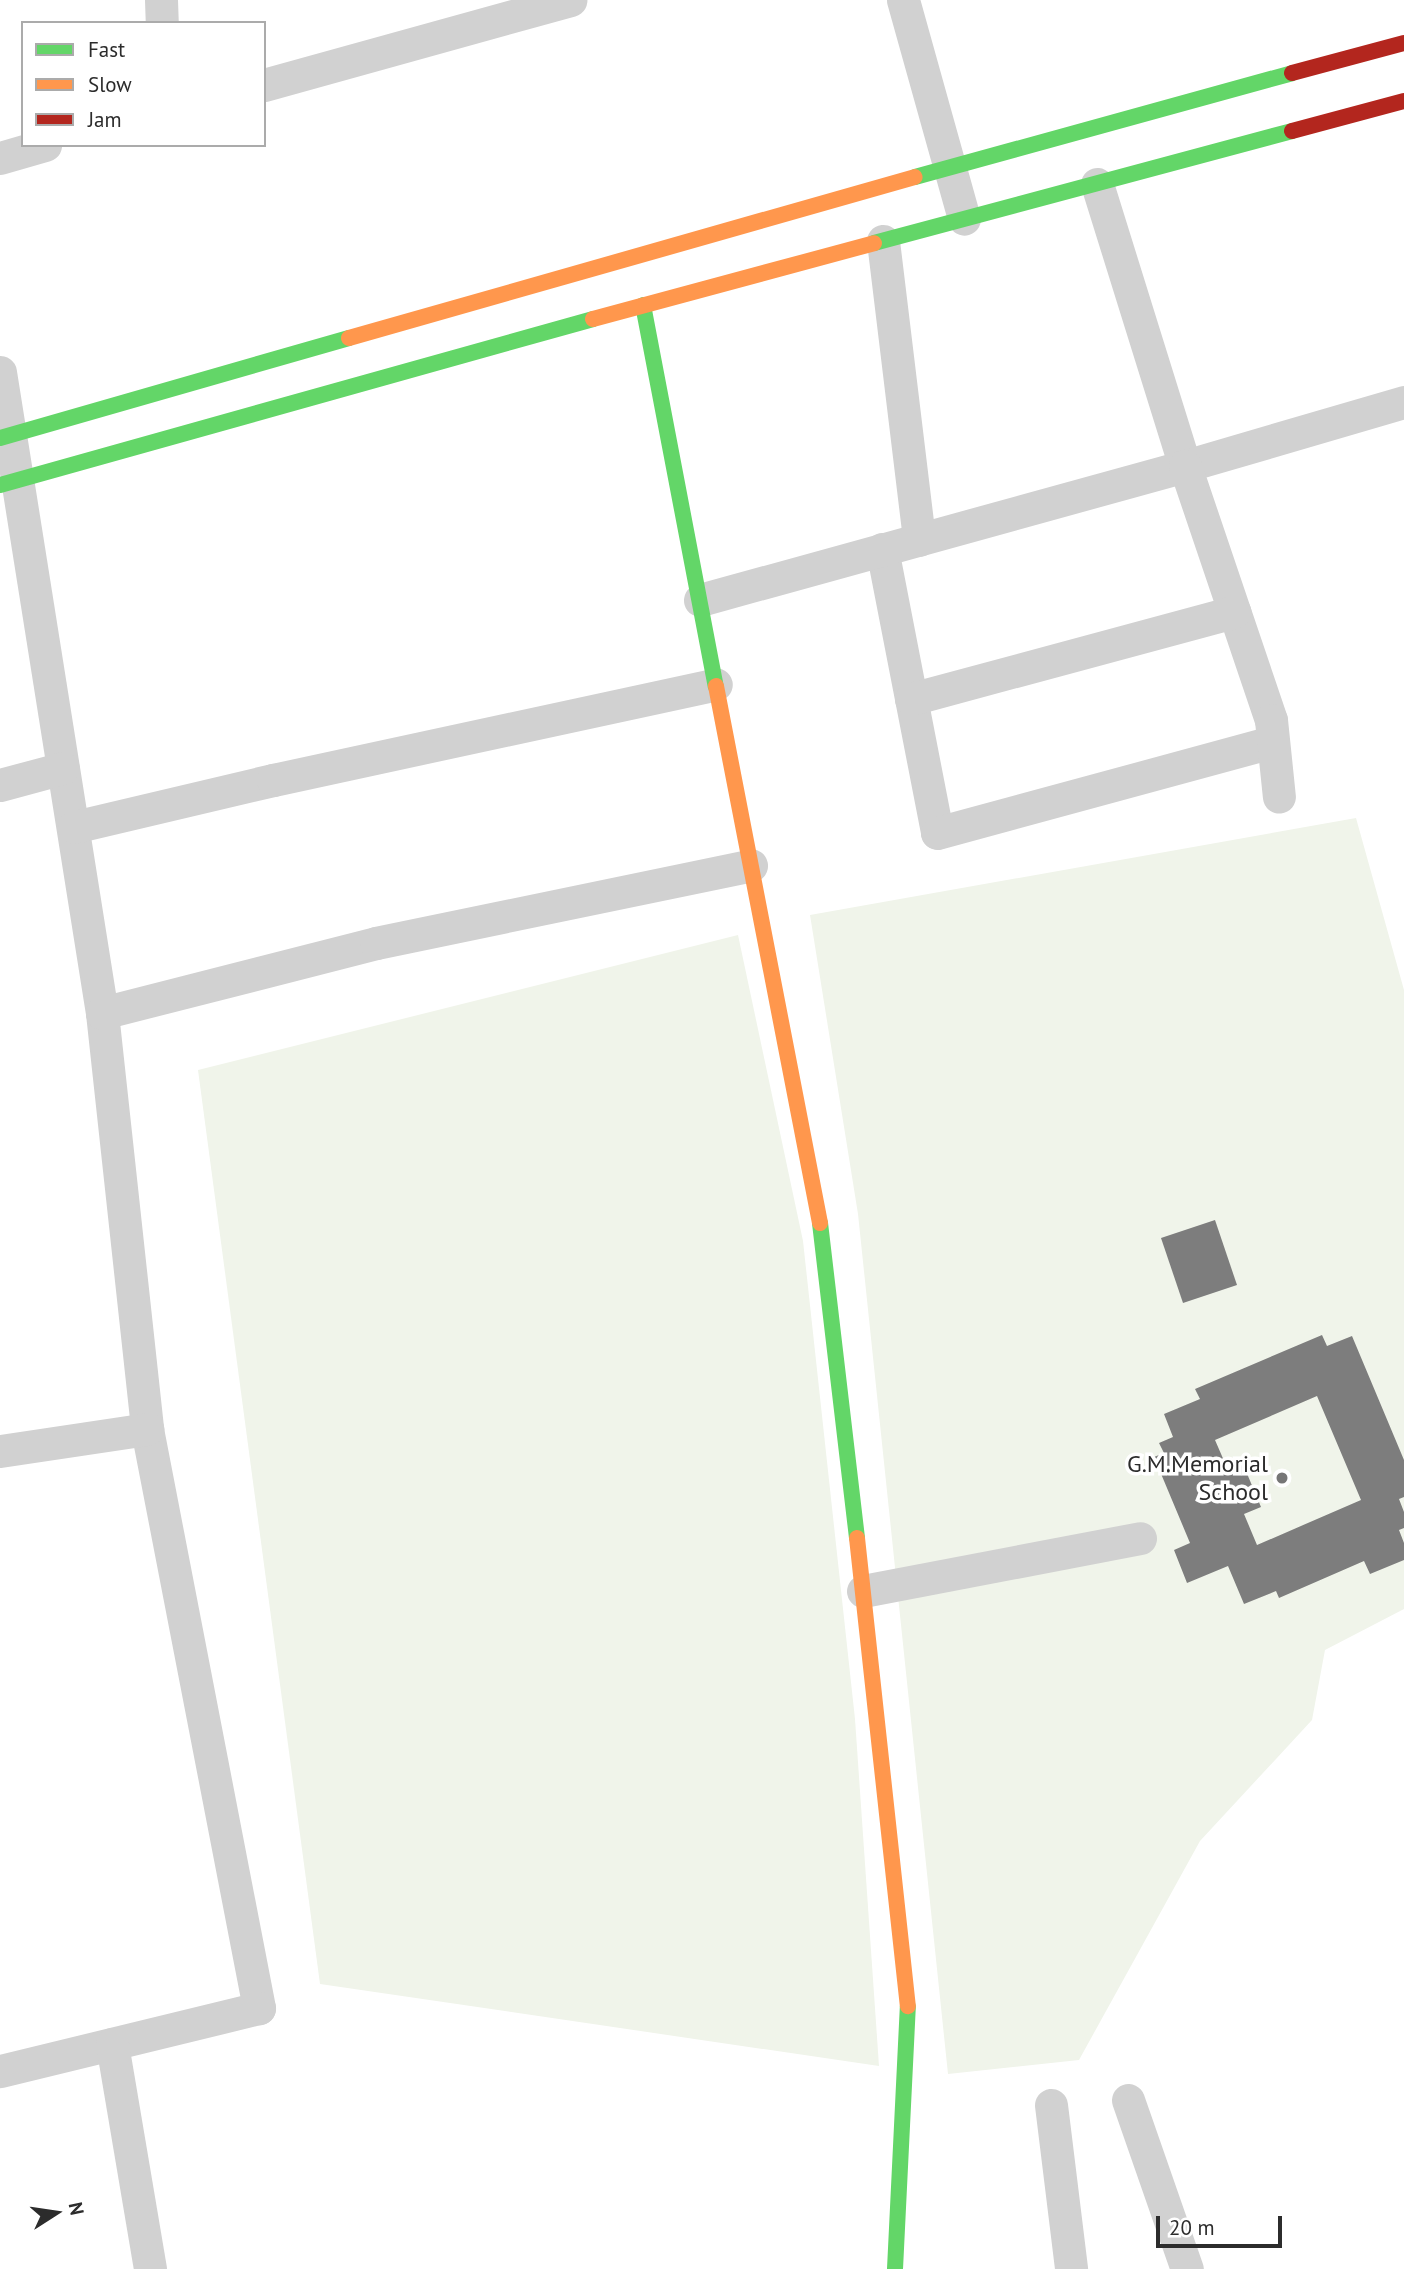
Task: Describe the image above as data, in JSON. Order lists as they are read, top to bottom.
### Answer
{
  "places": ["G.M.Memorial School"],
  "legend": ["Fast", "Slow", "Jam"],
  "scale_bar": "20 m",
  "north": "right"
}
